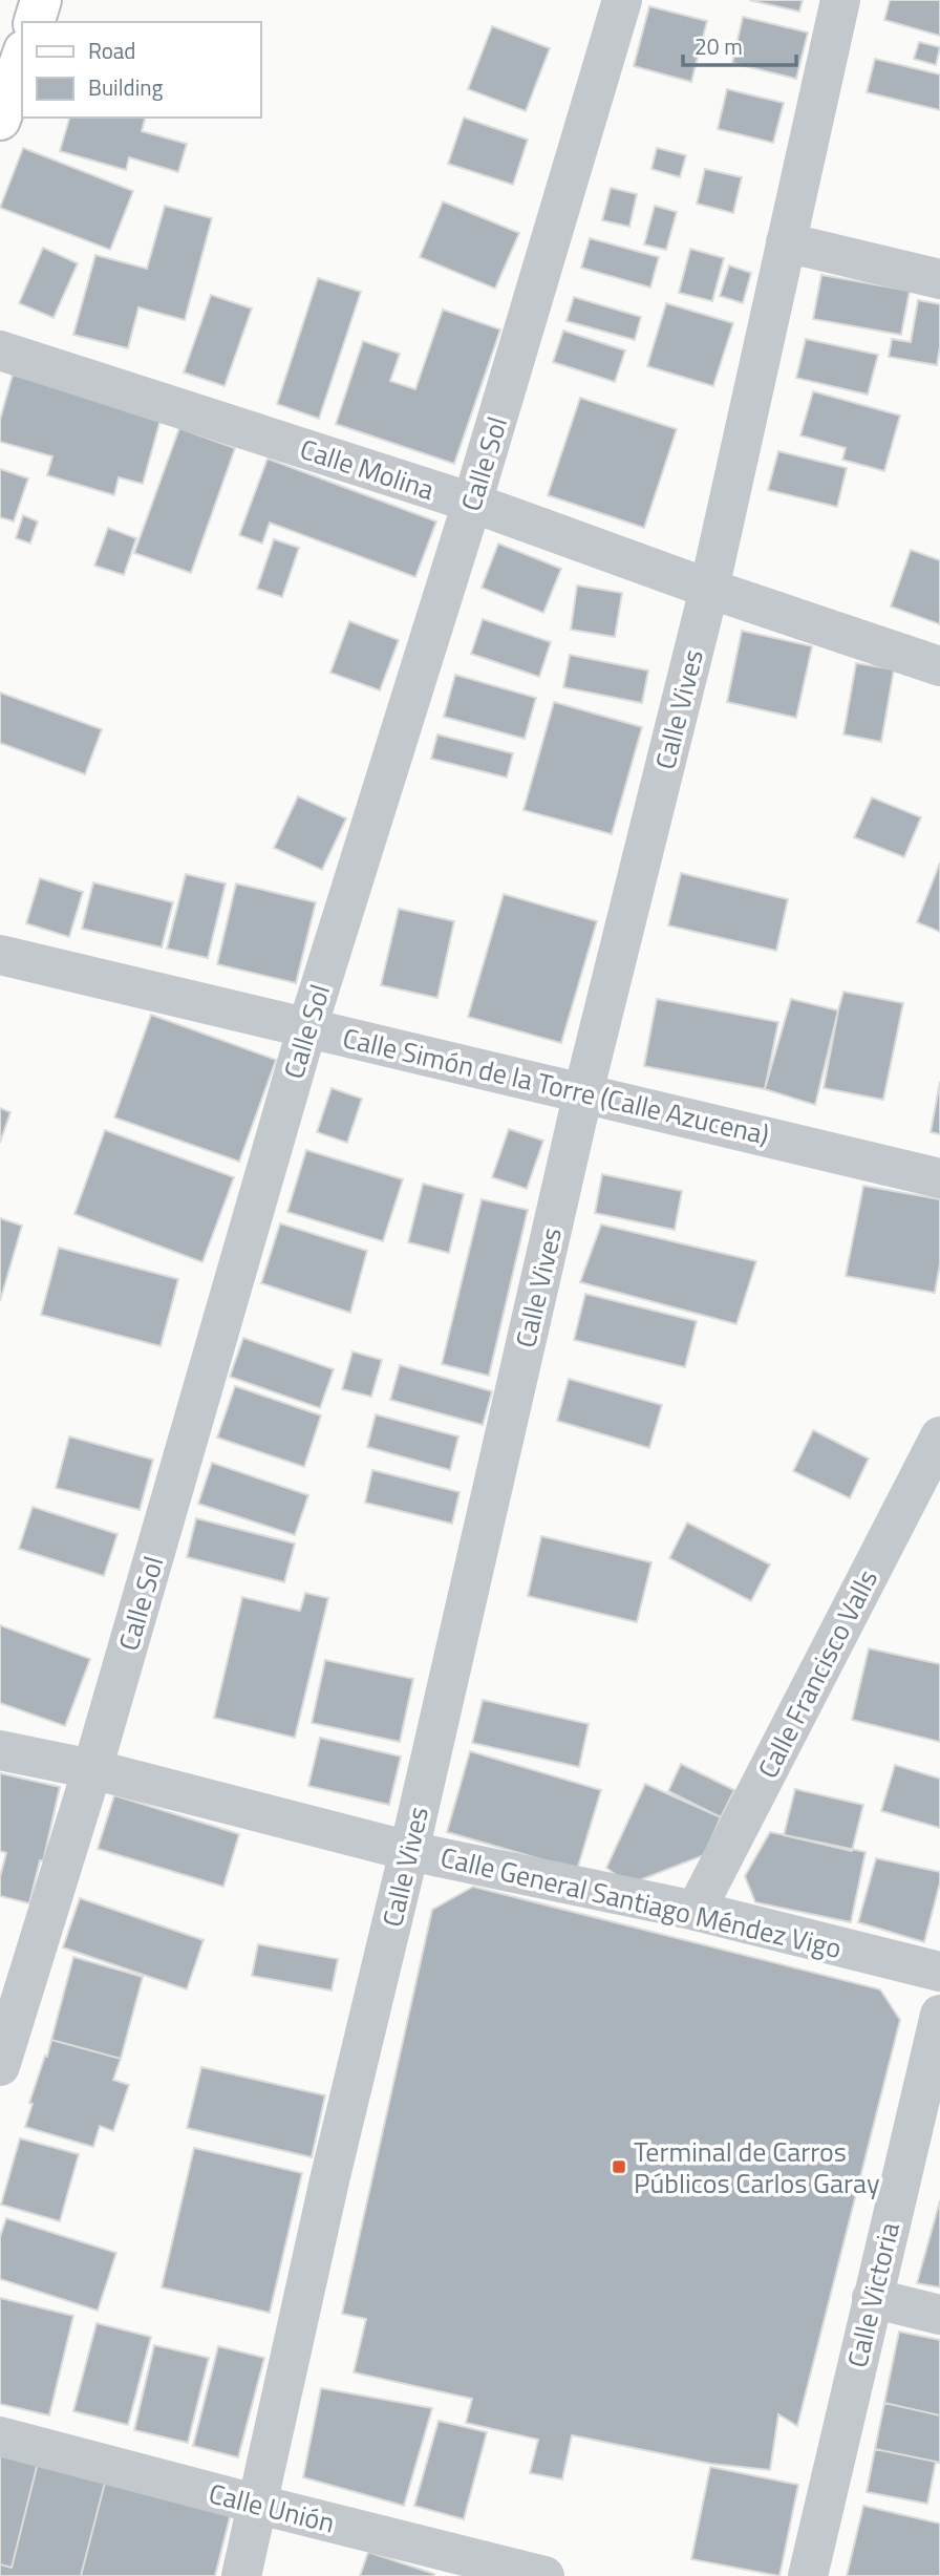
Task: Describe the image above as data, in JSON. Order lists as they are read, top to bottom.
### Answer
{
  "streets": {
    "street": [
      "Calle Sol",
      "Calle Molina",
      "Calle Vives",
      "Calle Simón de la Torre (Calle Azucena)",
      "Calle Francisco Valls",
      "Calle General Santiago Méndez Vigo",
      "Calle Victoria",
      "Calle Unión"
    ]
  },
  "crossings": [
    ["Calle Sol", "Calle Molina"],
    ["Calle Sol", "Calle Simón de la Torre (Calle Azucena)"],
    ["Calle Sol", "Calle General Santiago Méndez Vigo"],
    ["Calle Molina", "Calle Vives"],
    ["Calle Vives", "Calle Simón de la Torre (Calle Azucena)"],
    ["Calle Vives", "Calle General Santiago Méndez Vigo"],
    ["Calle Vives", "Calle Unión"],
    ["Calle Francisco Valls", "Calle General Santiago Méndez Vigo"]
  ],
  "places": {
    "transit": ["Terminal de Carros Públicos Carlos Garay"]
  },
  "legend": ["Road", "Building"],
  "scale_bar": "20 m"
}
